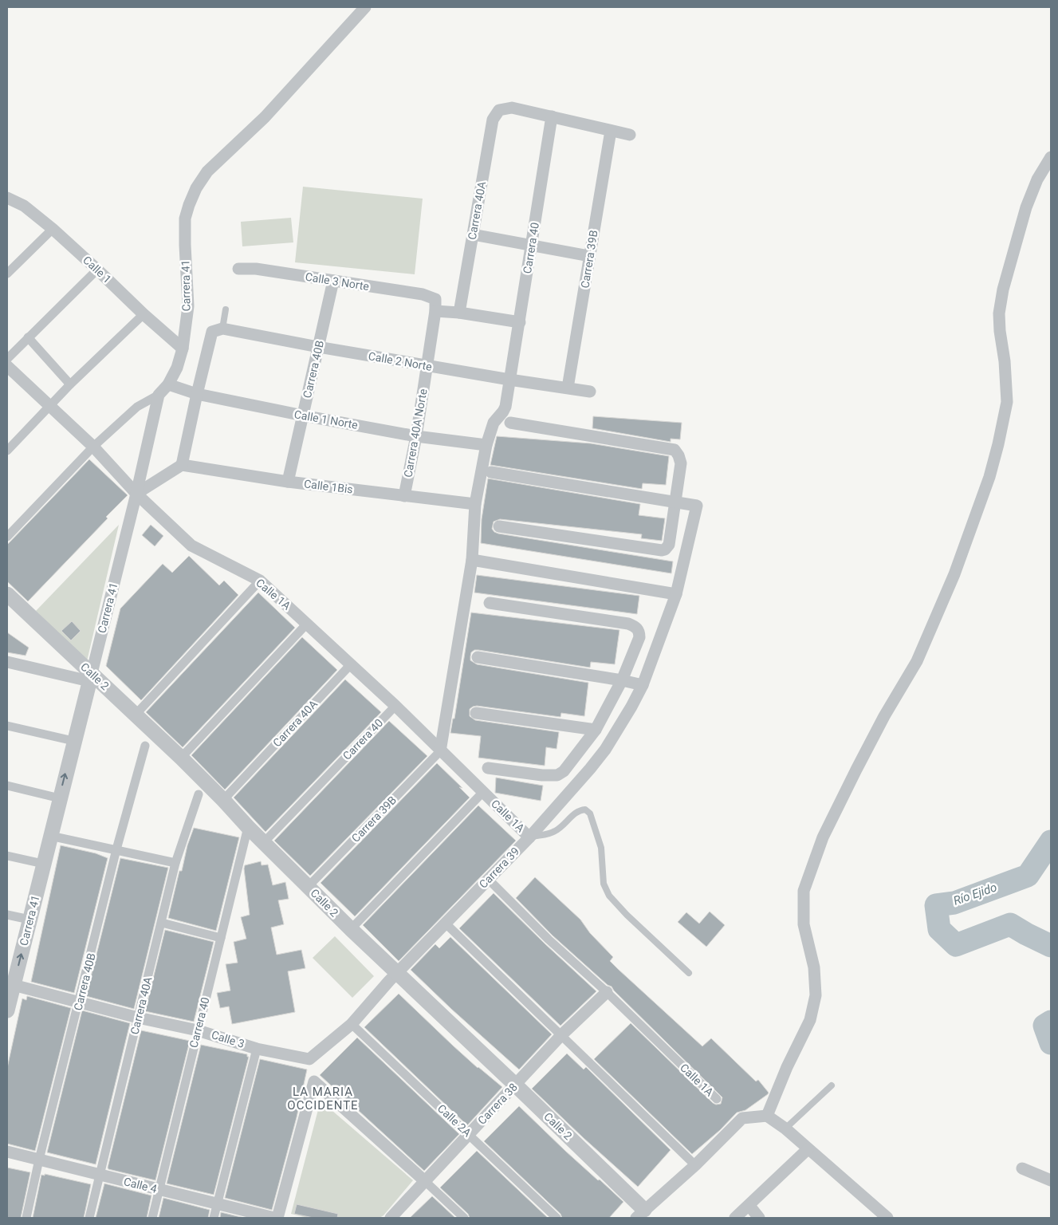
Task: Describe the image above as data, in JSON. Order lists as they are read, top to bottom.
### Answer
{
  "streets": {
    "street": [
      "Carrera 40A",
      "Carrera 40",
      "Carrera 39B",
      "Calle 1",
      "Calle 3 Norte",
      "Carrera 41",
      "Calle 2 Norte",
      "Carrera 40B",
      "Calle 1 Norte",
      "Carrera 40A Norte",
      "Calle 1Bis",
      "Calle 1A",
      "Calle 2",
      "Carrera 39",
      "Calle 3",
      "Carrera 38",
      "Calle 2A",
      "Calle 4"
    ]
  },
  "crossings": [
    ["Carrera 40A", "Carrera 40"],
    ["Carrera 40A", "Calle 3 Norte"],
    ["Carrera 40A", "Calle 1A"],
    ["Carrera 40A", "Calle 2"],
    ["Carrera 40A", "Calle 3"],
    ["Carrera 40A", "Calle 4"],
    ["Carrera 40", "Calle 3 Norte"],
    ["Carrera 40", "Calle 2 Norte"],
    ["Carrera 40", "Calle 1 Norte"],
    ["Carrera 40", "Calle 1A"],
    ["Carrera 40", "Calle 2"],
    ["Carrera 40", "Calle 3"],
    ["Carrera 40", "Calle 4"],
    ["Carrera 39B", "Calle 2 Norte"],
    ["Carrera 39B", "Calle 1A"],
    ["Carrera 39B", "Calle 2"],
    ["Calle 1", "Carrera 41"],
    ["Calle 3 Norte", "Carrera 40B"],
    ["Calle 3 Norte", "Carrera 40A Norte"],
    ["Carrera 41", "Calle 1 Norte"],
    ["Carrera 41", "Calle 1A"],
    ["Carrera 41", "Calle 2"],
    ["Carrera 41", "Calle 3"],
    ["Calle 2 Norte", "Carrera 40B"],
    ["Calle 2 Norte", "Carrera 40A Norte"],
    ["Carrera 40B", "Calle 1 Norte"],
    ["Carrera 40B", "Calle 1Bis"],
    ["Carrera 40B", "Calle 3"],
    ["Carrera 40B", "Calle 4"],
    ["Calle 1 Norte", "Carrera 40A Norte"],
    ["Carrera 40A Norte", "Calle 1Bis"],
    ["Calle 1A", "Carrera 39"],
    ["Calle 1A", "Carrera 38"],
    ["Calle 2", "Carrera 39"],
    ["Calle 2", "Carrera 38"],
    ["Carrera 39", "Calle 3"],
    ["Carrera 39", "Calle 2A"],
    ["Carrera 38", "Calle 2A"]
  ],
  "districts": ["LA MARIA OCCIDENTE"],
  "water": ["Río Ejido"]
}
